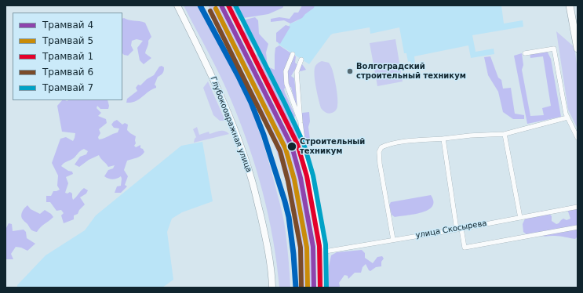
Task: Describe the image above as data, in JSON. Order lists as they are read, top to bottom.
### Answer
{
  "streets": {
    "main road": ["Глубокоовражная улица"],
    "street": ["улица Скосырева"]
  },
  "places": ["Волгоградский строительный техникум", "Строительный техникум"],
  "lines": [
    "tram line 4",
    "tram line 1",
    "tram line 7",
    "tram line 5",
    "tram line 6"
  ],
  "legend": [
    "Трамвай 4",
    "Трамвай 5",
    "Трамвай 1",
    "Трамвай 6",
    "Трамвай 7"
  ]
}
